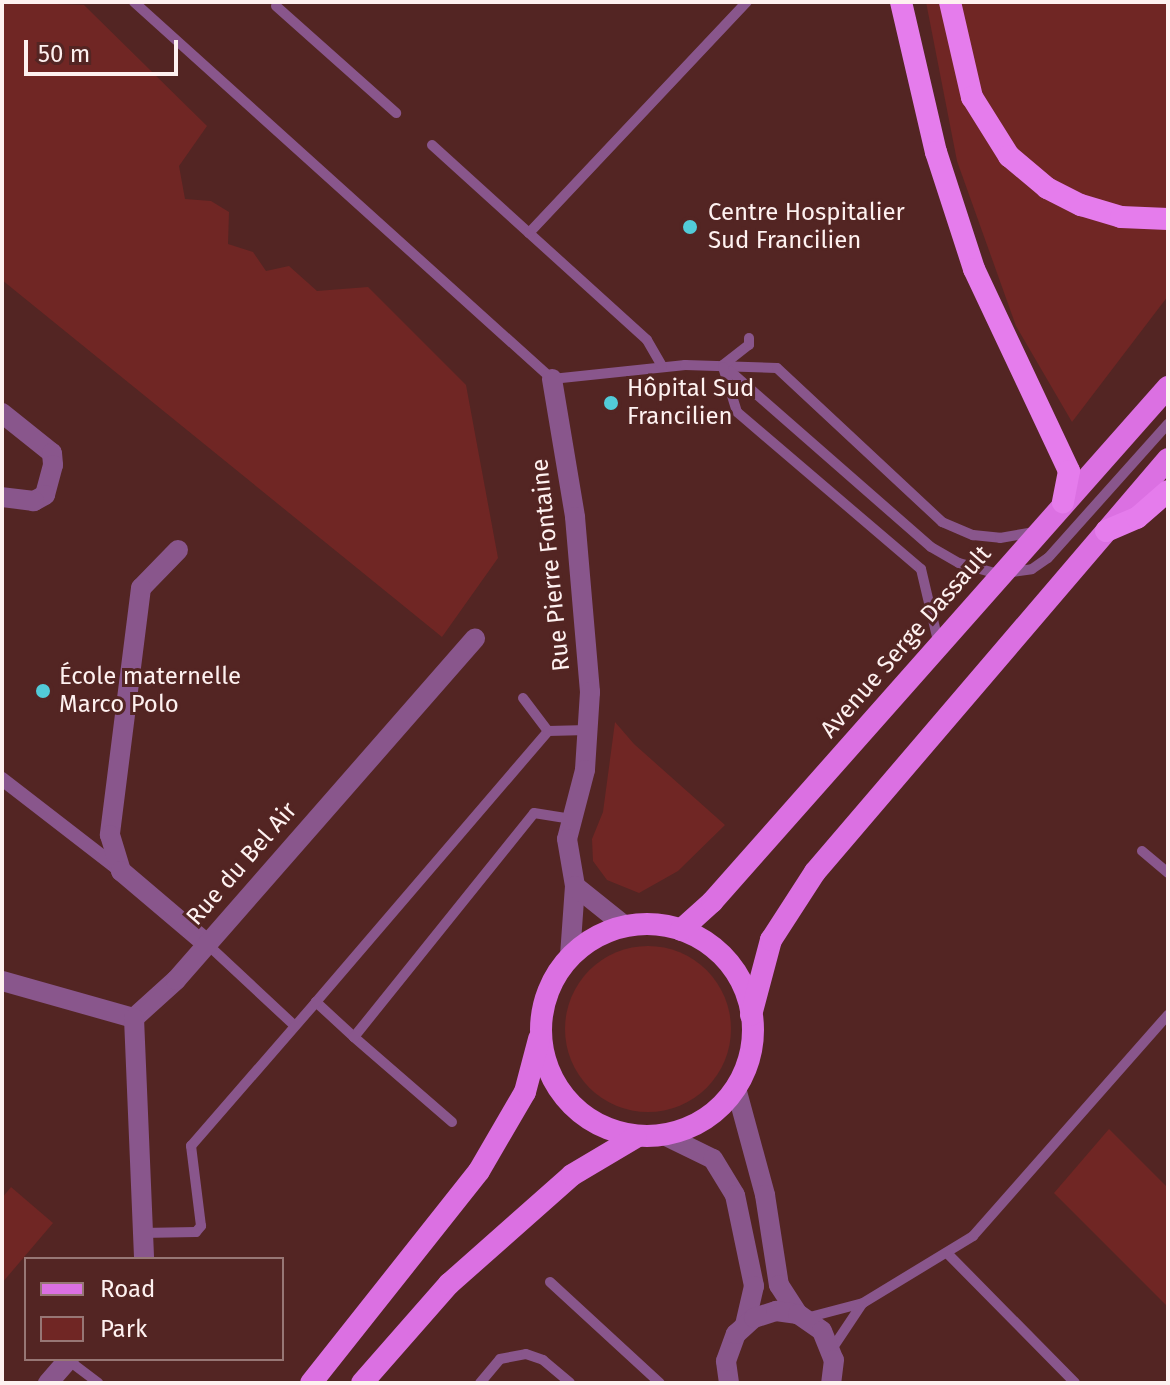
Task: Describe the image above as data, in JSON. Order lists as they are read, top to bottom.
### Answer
{
  "streets": {
    "main road": ["Avenue Serge Dassault"],
    "street": ["Rue Pierre Fontaine", "Rue du Bel Air"]
  },
  "crossings": [
    ["Rue Pierre Fontaine", "Avenue Serge Dassault"]
  ],
  "places": ["Centre Hospitalier Sud Francilien", "Hôpital Sud Francilien", "École maternelle Marco Polo"],
  "legend": ["Road", "Park"],
  "scale_bar": "50 m"
}
